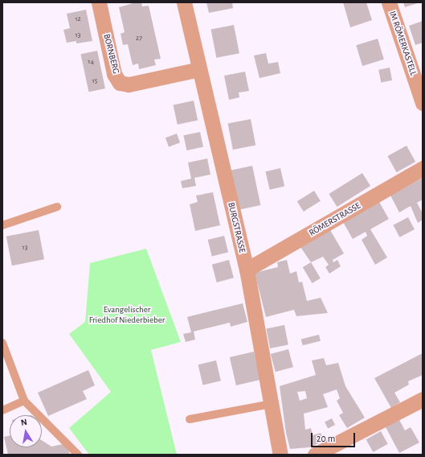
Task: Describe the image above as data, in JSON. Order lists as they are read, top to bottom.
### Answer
{
  "streets": {
    "street": [
      "IM RÖMERKASTELL",
      "BORNBERG",
      "RÖMERSTRASSE",
      "BURGSTRASSE"
    ]
  },
  "crossings": [
    ["BORNBERG", "BURGSTRASSE"],
    ["RÖMERSTRASSE", "BURGSTRASSE"]
  ],
  "parks": ["Evangelischer Friedhof Niederbieber"],
  "house_numbers": [
    "12",
    "13",
    "27",
    "14",
    "15",
    "13"
  ],
  "scale_bar": "20 m",
  "north": "top"
}
